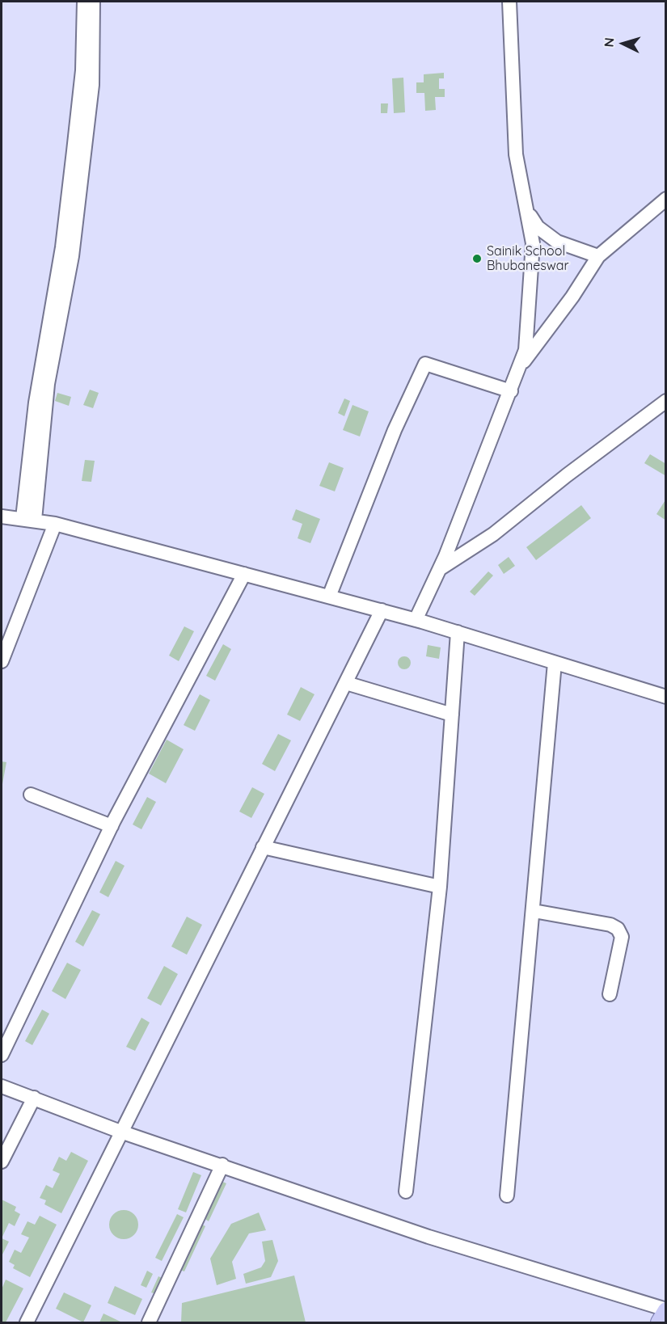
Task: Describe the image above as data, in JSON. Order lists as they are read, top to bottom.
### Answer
{
  "places": ["Sainik School Bhubaneswar"],
  "north": "left"
}
